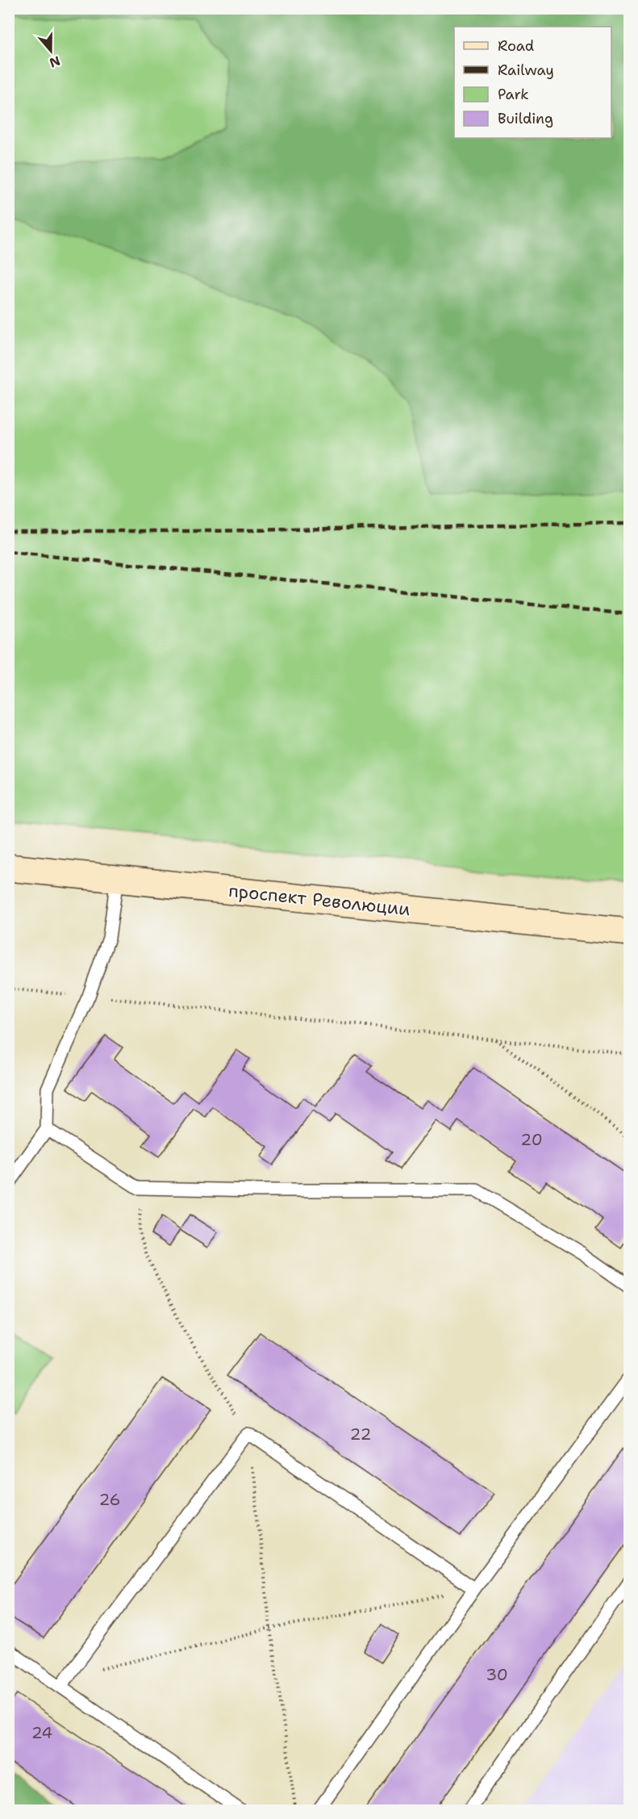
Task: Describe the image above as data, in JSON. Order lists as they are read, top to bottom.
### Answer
{
  "streets": {
    "main road": ["проспект Революции"]
  },
  "house_numbers": [
    "20",
    "22",
    "26",
    "30",
    "24"
  ],
  "legend": [
    "Road",
    "Railway",
    "Park",
    "Building"
  ],
  "north": "bottom"
}
